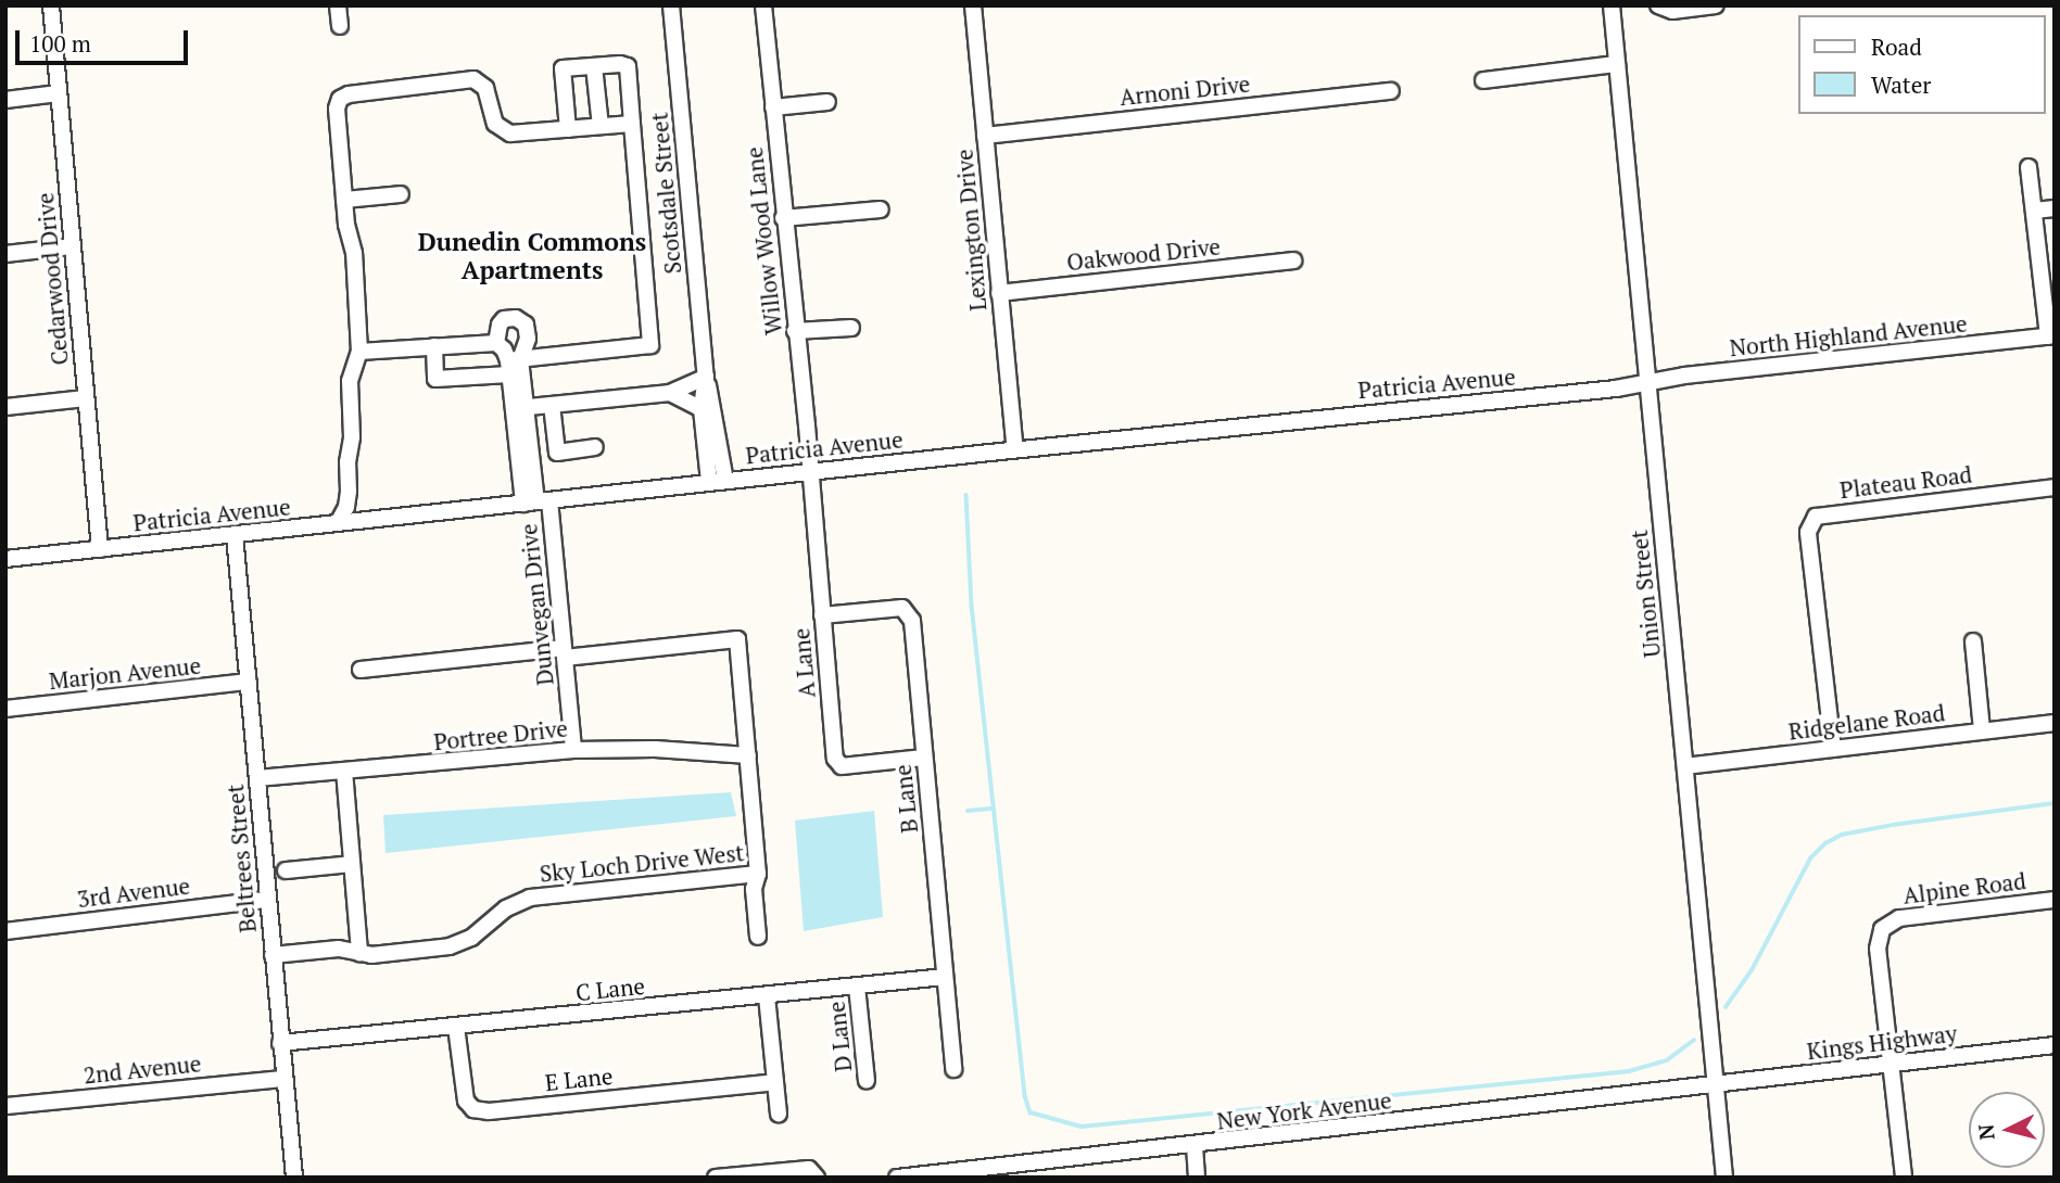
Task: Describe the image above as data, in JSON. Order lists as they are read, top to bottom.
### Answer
{
  "streets": {
    "street": [
      "Arnoni Drive",
      "Scotsdale Street",
      "Lexington Drive",
      "Willow Wood Lane",
      "Oakwood Drive",
      "Cedarwood Drive",
      "North Highland Avenue",
      "Patricia Avenue",
      "Plateau Road",
      "Union Street",
      "Dunvegan Drive",
      "A Lane",
      "Marjon Avenue",
      "Ridgelane Road",
      "Portree Drive",
      "B Lane",
      "Beltrees Street",
      "Sky Loch Drive West",
      "Alpine Road",
      "3rd Avenue",
      "C Lane",
      "D Lane",
      "Kings Highway",
      "2nd Avenue",
      "E Lane",
      "New York Avenue"
    ]
  },
  "crossings": [
    ["Arnoni Drive", "Lexington Drive"],
    ["Scotsdale Street", "Patricia Avenue"],
    ["Lexington Drive", "Oakwood Drive"],
    ["Lexington Drive", "Patricia Avenue"],
    ["Willow Wood Lane", "Patricia Avenue"],
    ["Willow Wood Lane", "A Lane"],
    ["Cedarwood Drive", "Patricia Avenue"],
    ["North Highland Avenue", "Patricia Avenue"],
    ["North Highland Avenue", "Union Street"],
    ["Patricia Avenue", "Union Street"],
    ["Patricia Avenue", "Dunvegan Drive"],
    ["Patricia Avenue", "A Lane"],
    ["Patricia Avenue", "Beltrees Street"],
    ["Plateau Road", "Ridgelane Road"],
    ["Union Street", "Ridgelane Road"],
    ["Union Street", "Kings Highway"],
    ["Union Street", "New York Avenue"],
    ["Dunvegan Drive", "Portree Drive"],
    ["A Lane", "B Lane"],
    ["Marjon Avenue", "Beltrees Street"],
    ["Portree Drive", "Beltrees Street"],
    ["B Lane", "C Lane"],
    ["Beltrees Street", "Sky Loch Drive West"],
    ["Beltrees Street", "3rd Avenue"],
    ["Beltrees Street", "C Lane"],
    ["Beltrees Street", "2nd Avenue"],
    ["Alpine Road", "Kings Highway"],
    ["C Lane", "D Lane"],
    ["C Lane", "E Lane"],
    ["Kings Highway", "New York Avenue"]
  ],
  "districts": ["Dunedin Commons Apartments"],
  "legend": ["Road", "Water"],
  "scale_bar": "100 m",
  "north": "left"
}
